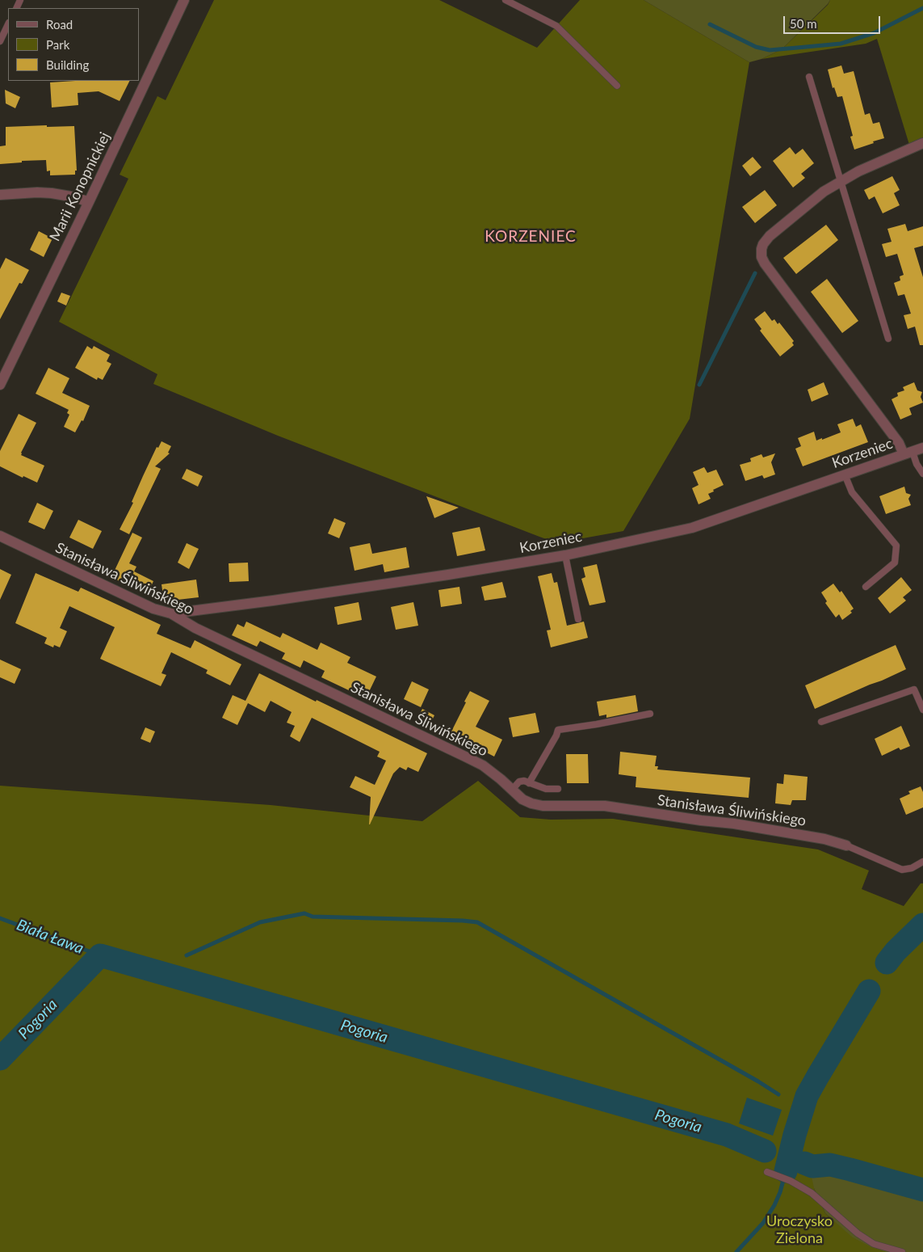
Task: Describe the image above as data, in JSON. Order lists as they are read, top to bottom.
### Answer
{
  "streets": {
    "street": ["Marii Konopnickiej", "Korzeniec", "Stanisława Śliwińskiego"]
  },
  "crossings": [
    ["Korzeniec", "Stanisława Śliwińskiego"]
  ],
  "districts": ["KORZENIEC"],
  "water": ["Biała Ława", "Pogoria"],
  "parks": ["Uroczysko Zielona"],
  "legend": ["Road", "Park", "Building"],
  "scale_bar": "50 m"
}
